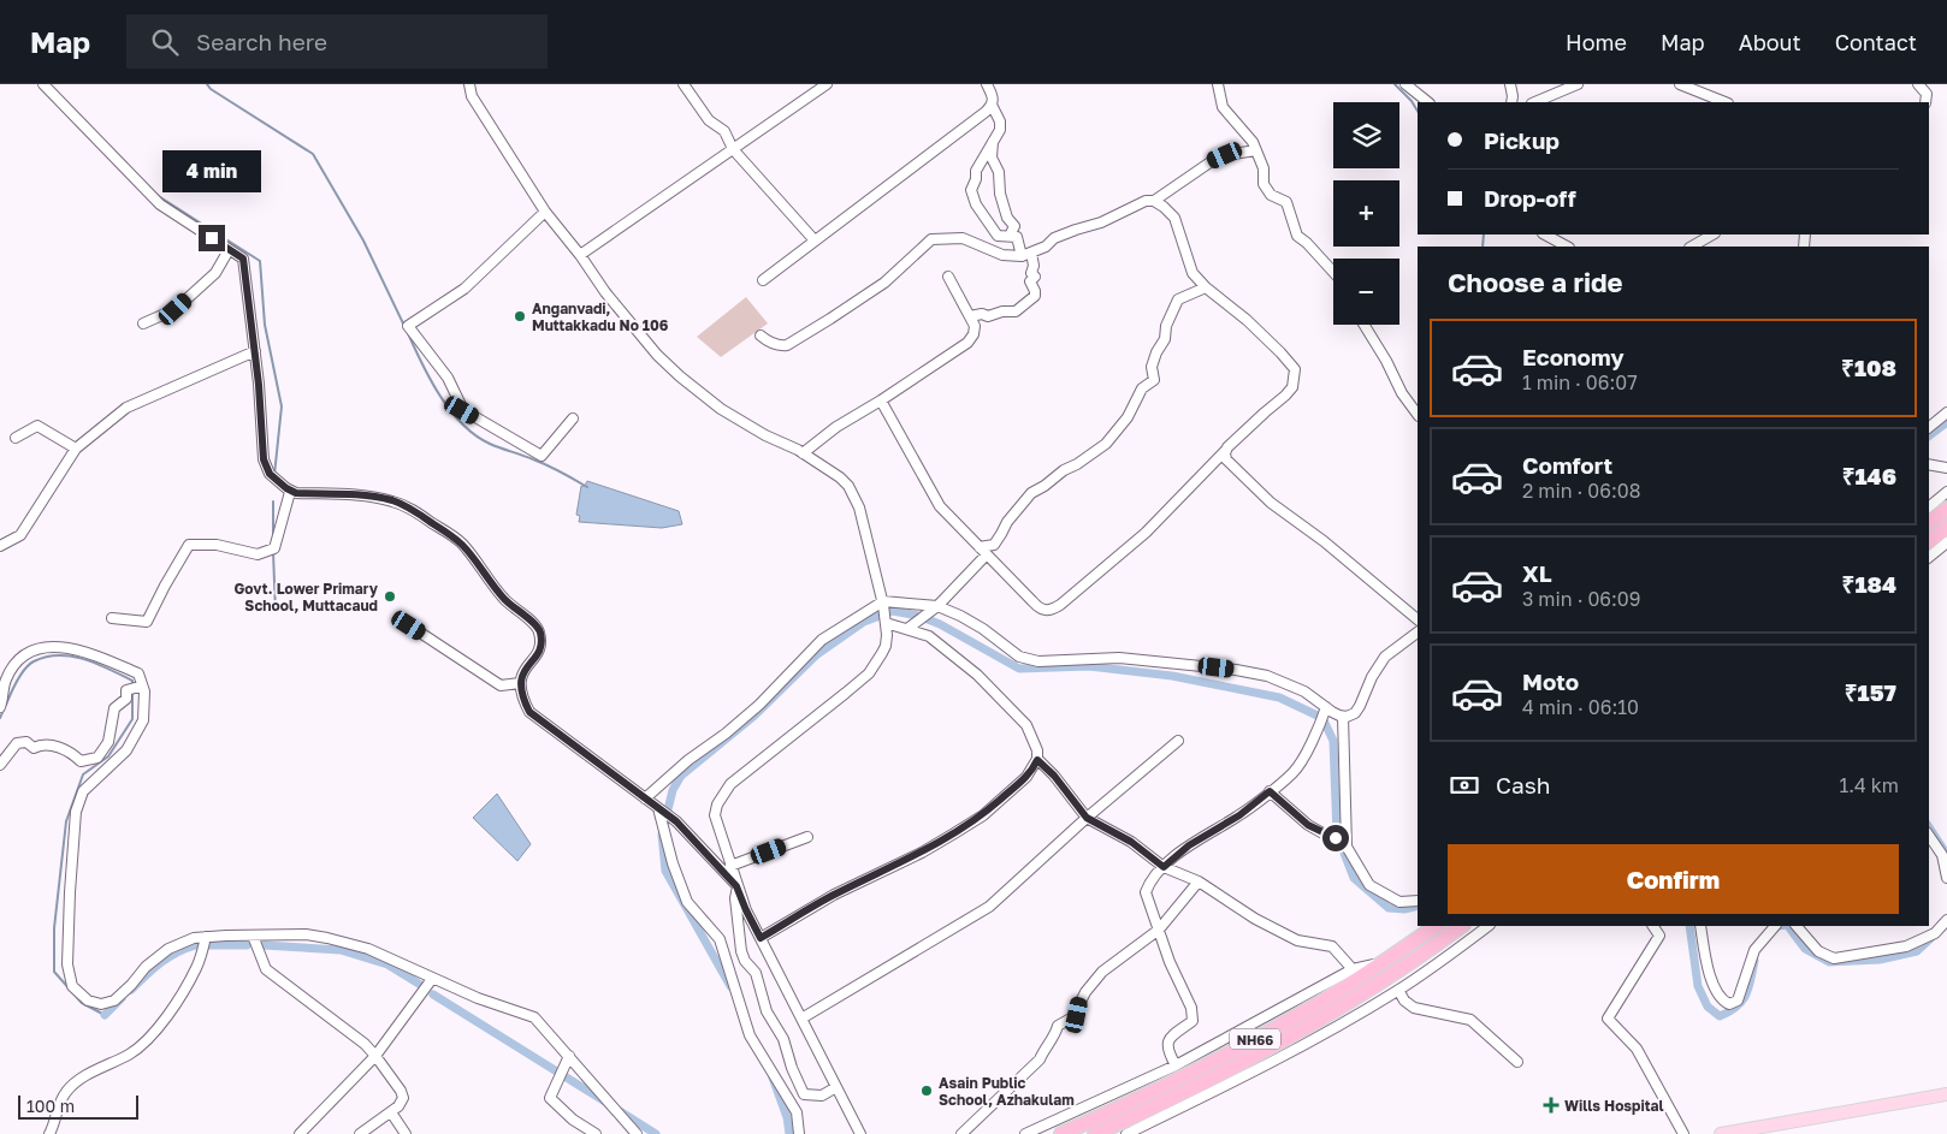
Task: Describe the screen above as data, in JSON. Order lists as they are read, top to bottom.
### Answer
{
  "streets": {
    "highway": ["NH66"]
  },
  "places": {
    "other": ["Anganvadi, Muttakkadu No 106", "Govt. Lower Primary School, Muttacaud", "Asain Public School, Azhakulam"],
    "health": ["Wills Hospital"]
  },
  "scale_bar": "100 m",
  "page": {
    "header": "Map",
    "search": "Search here",
    "nav": [
      "Home",
      "Map",
      "About",
      "Contact"
    ],
    "map_buttons": ["+", "−"],
    "banner": ["Pickup", "Drop-off"],
    "bubble": "4 min",
    "heading": "Choose a ride",
    "list": [
      {
        "name": "Economy",
        "note": "1 min · 06:07",
        "value": "₹108"
      },
      {
        "name": "Comfort",
        "note": "2 min · 06:08",
        "value": "₹146"
      },
      {
        "name": "XL",
        "note": "3 min · 06:09",
        "value": "₹184"
      },
      {
        "name": "Moto",
        "note": "4 min · 06:10",
        "value": "₹157"
      }
    ],
    "pay": ["Cash", "1.4 km"],
    "buttons": "Confirm",
    "scale": "100 m"
  }
}
